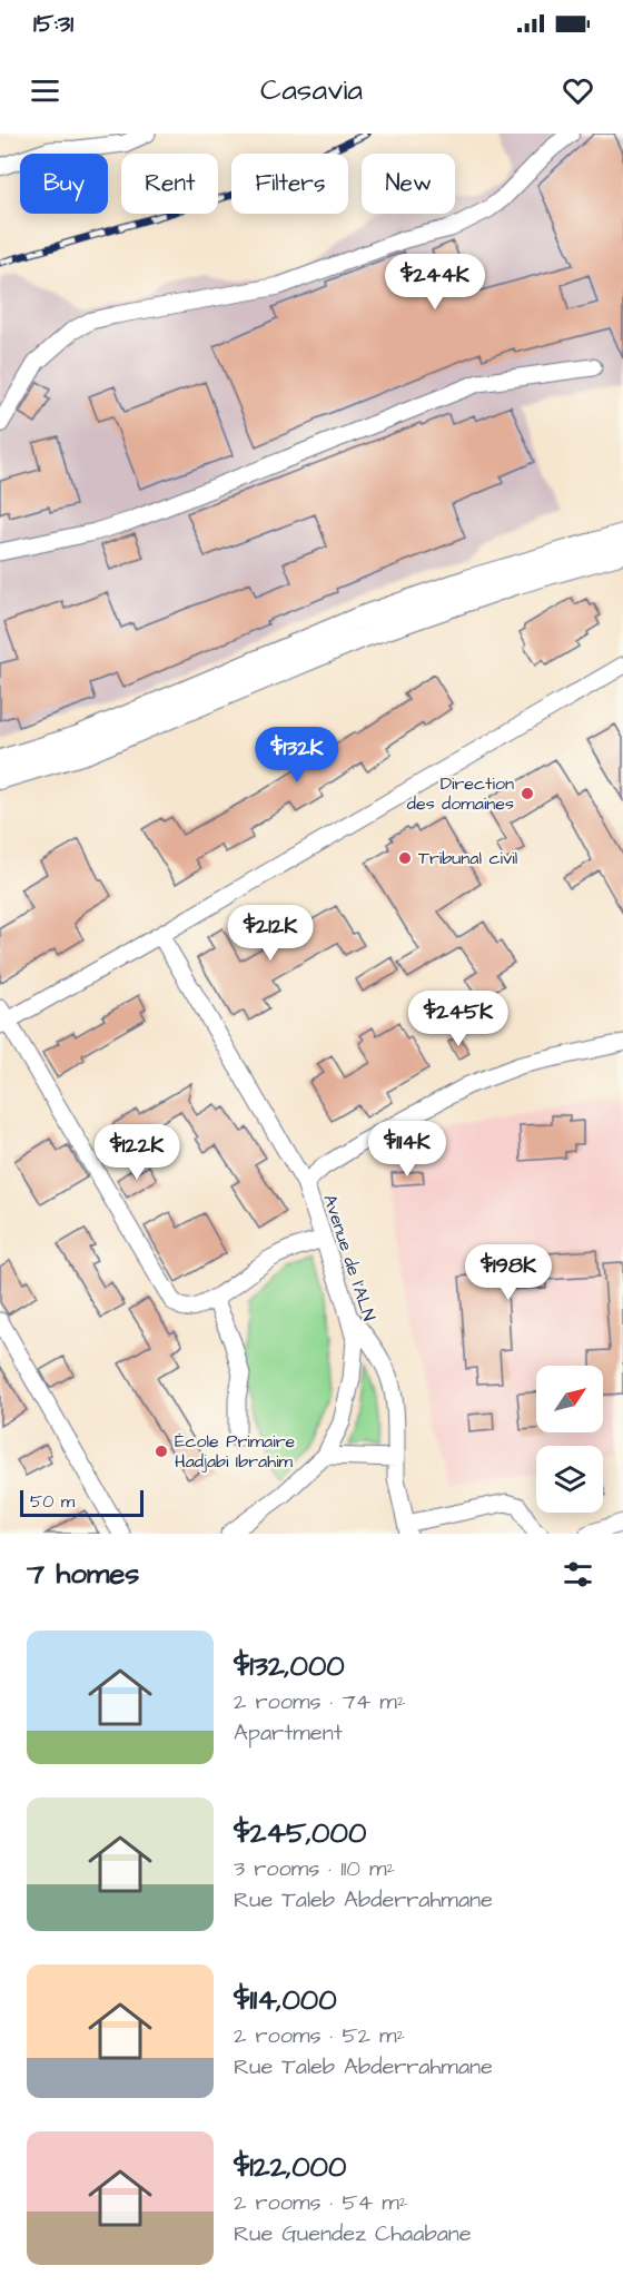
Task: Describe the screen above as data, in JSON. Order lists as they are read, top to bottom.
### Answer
{
  "streets": {
    "street": ["Avenue de l'ALN"]
  },
  "places": ["Direction des domaines", "Tribunal civil", "École Primaire Hadjabi Ibrahim"],
  "scale_bar": "50 m",
  "north": "top right",
  "page": {
    "status": "15:31",
    "header": "Casavia",
    "chip": [
      "Buy",
      "Rent",
      "Filters",
      "New"
    ],
    "price": [
      "$244K",
      "$132K",
      "$212K",
      "$245K",
      "$114K",
      "$122K",
      "$198K"
    ],
    "scale": "50 m",
    "heading": "7 homes",
    "list": [
      {
        "name": "$132,000",
        "note": "2 rooms · 74 m² · Apartment"
      },
      {
        "name": "$245,000",
        "note": "3 rooms · 110 m² · Rue Taleb Abderrahmane"
      },
      {
        "name": "$114,000",
        "note": "2 rooms · 52 m² · Rue Taleb Abderrahmane"
      },
      {
        "name": "$122,000",
        "note": "2 rooms · 54 m² · Rue Guendez Chaabane"
      }
    ]
  }
}
